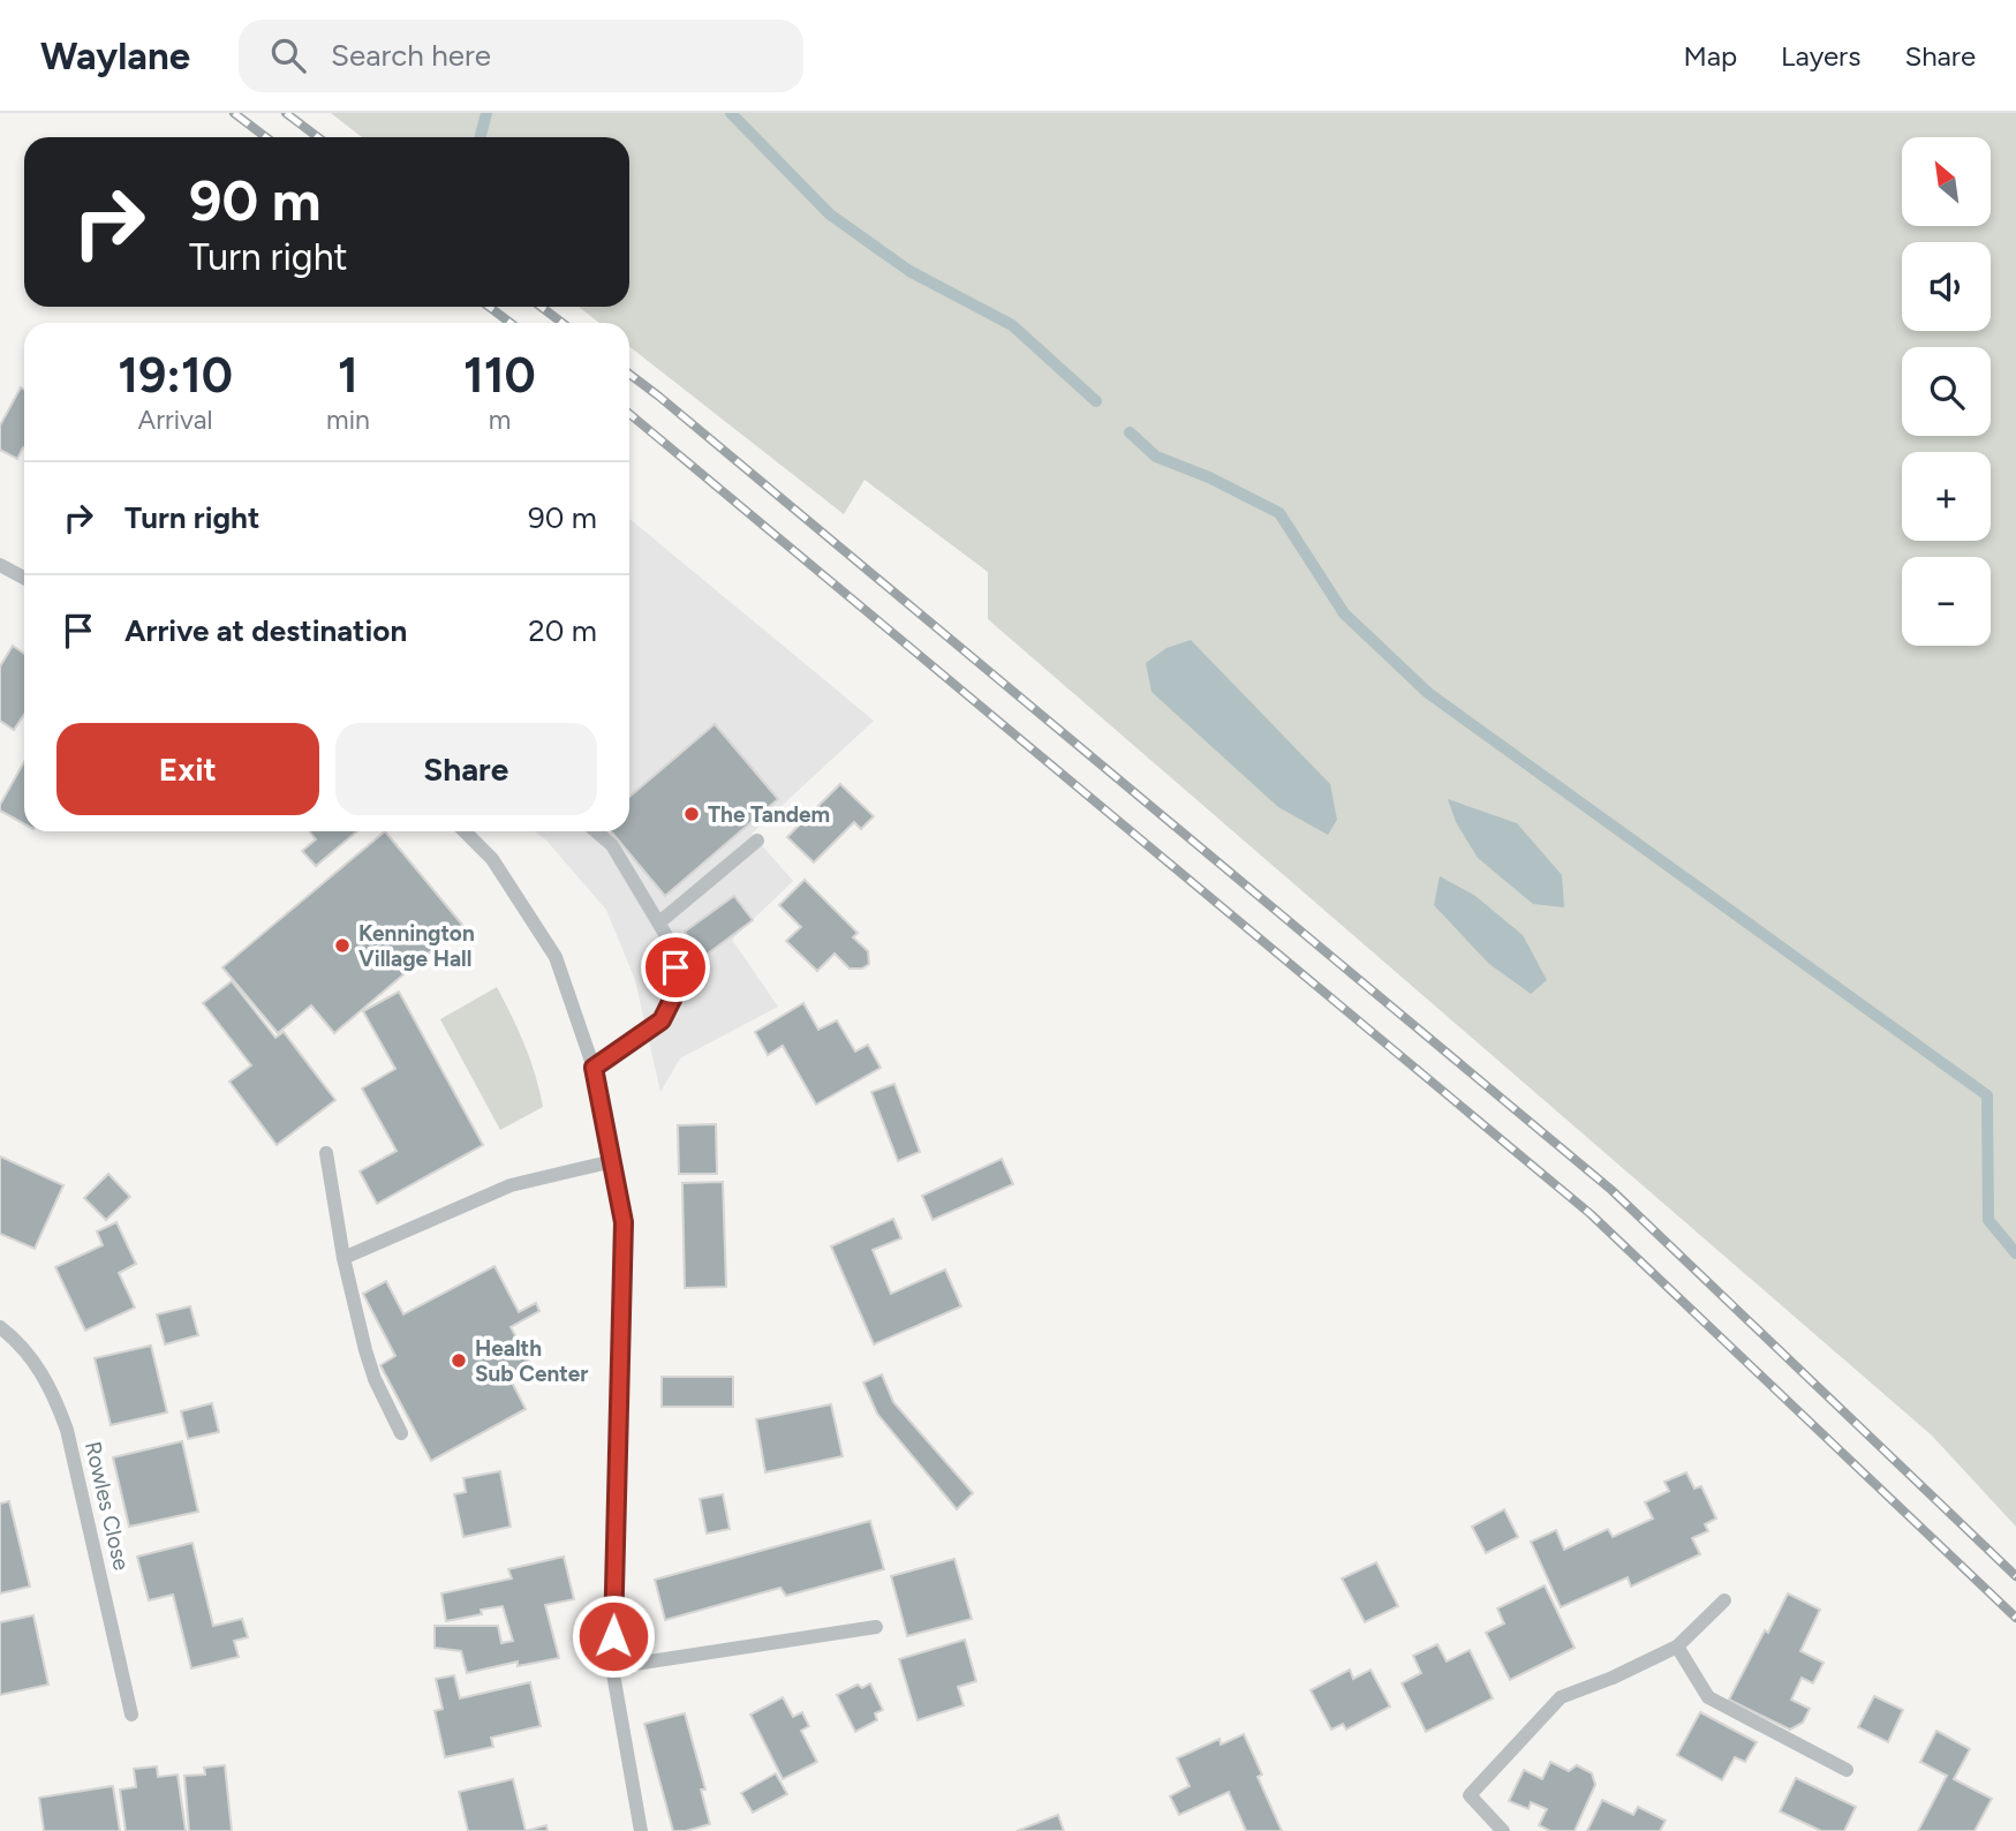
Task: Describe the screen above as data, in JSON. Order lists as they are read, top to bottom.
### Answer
{
  "streets": {
    "street": ["Rowles Close"]
  },
  "places": ["The Tandem", "Kennington Village Hall", "Health Sub Center"],
  "north": "top left",
  "page": {
    "header": "Waylane",
    "search": "Search here",
    "nav": ["Map", "Layers", "Share"],
    "map_buttons": ["+", "−"],
    "turn": ["90 m", "Turn right"],
    "eta": [
      "19:10",
      "Arrival",
      "1",
      "min",
      "110",
      "m"
    ],
    "list": [
      {
        "name": "Turn right",
        "value": "90 m"
      },
      {
        "name": "Arrive at destination",
        "value": "20 m"
      }
    ],
    "buttons": ["Exit", "Share"]
  }
}
